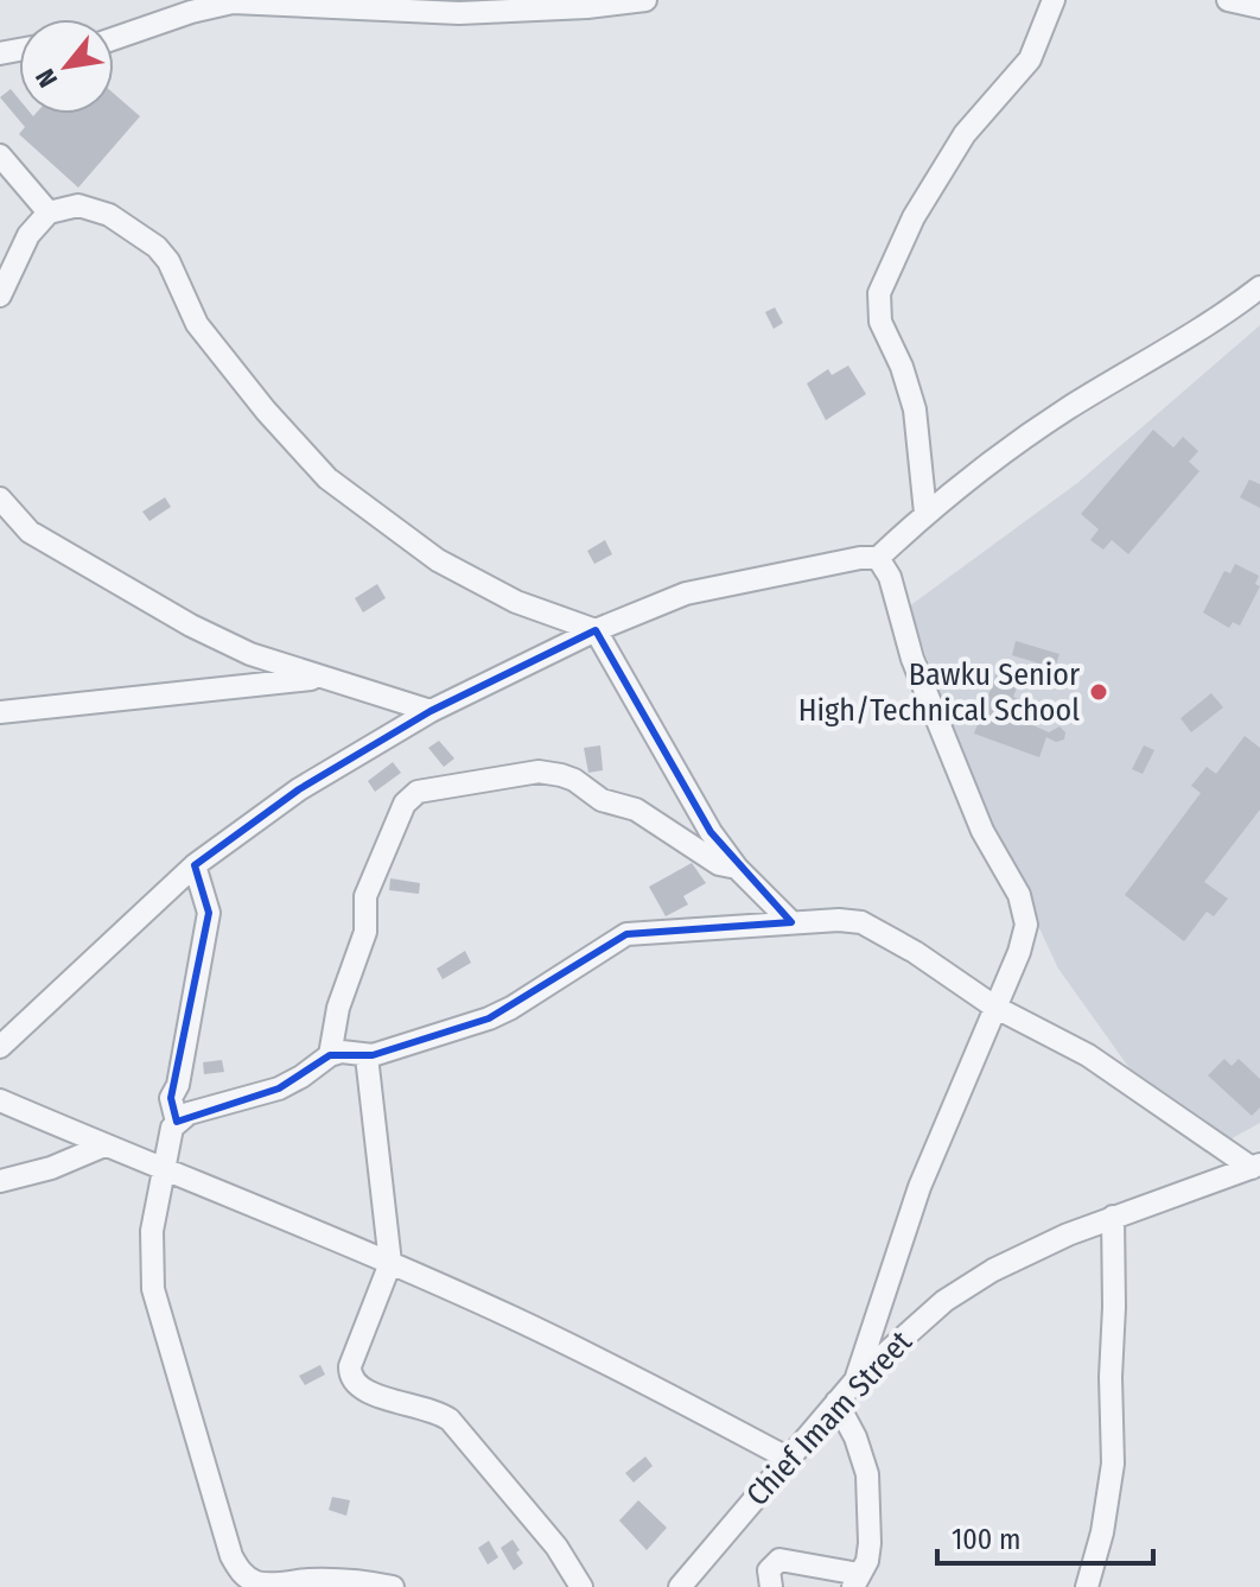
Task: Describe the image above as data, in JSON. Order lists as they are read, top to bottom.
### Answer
{
  "streets": {
    "street": ["Chief Imam Street"]
  },
  "places": ["Bawku Senior High/Technical School"],
  "scale_bar": "100 m",
  "north": "bottom left"
}
